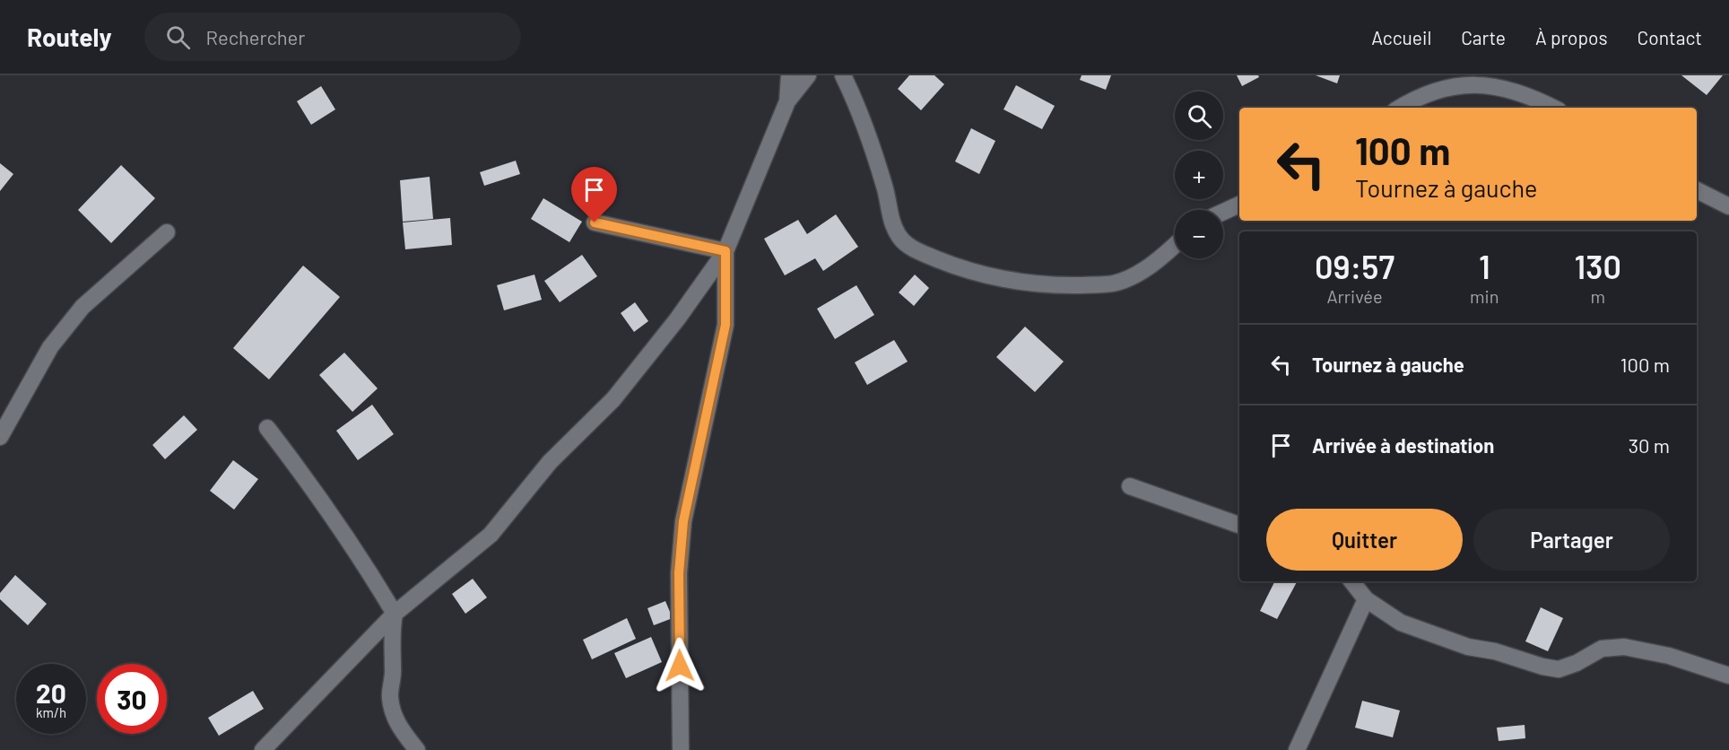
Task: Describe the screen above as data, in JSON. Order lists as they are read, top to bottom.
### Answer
{
  "page": {
    "header": "Routely",
    "search": "Rechercher",
    "nav": [
      "Accueil",
      "Carte",
      "À propos",
      "Contact"
    ],
    "map_buttons": ["+", "−"],
    "turn": ["100 m", "Tournez à gauche"],
    "eta": [
      "09:57",
      "Arrivée",
      "1",
      "min",
      "130",
      "m"
    ],
    "list": [
      {
        "name": "Tournez à gauche",
        "value": "100 m"
      },
      {
        "name": "Arrivée à destination",
        "value": "30 m"
      }
    ],
    "buttons": ["Quitter", "Partager"],
    "speed": "20 km/h",
    "limit": "30"
  }
}
